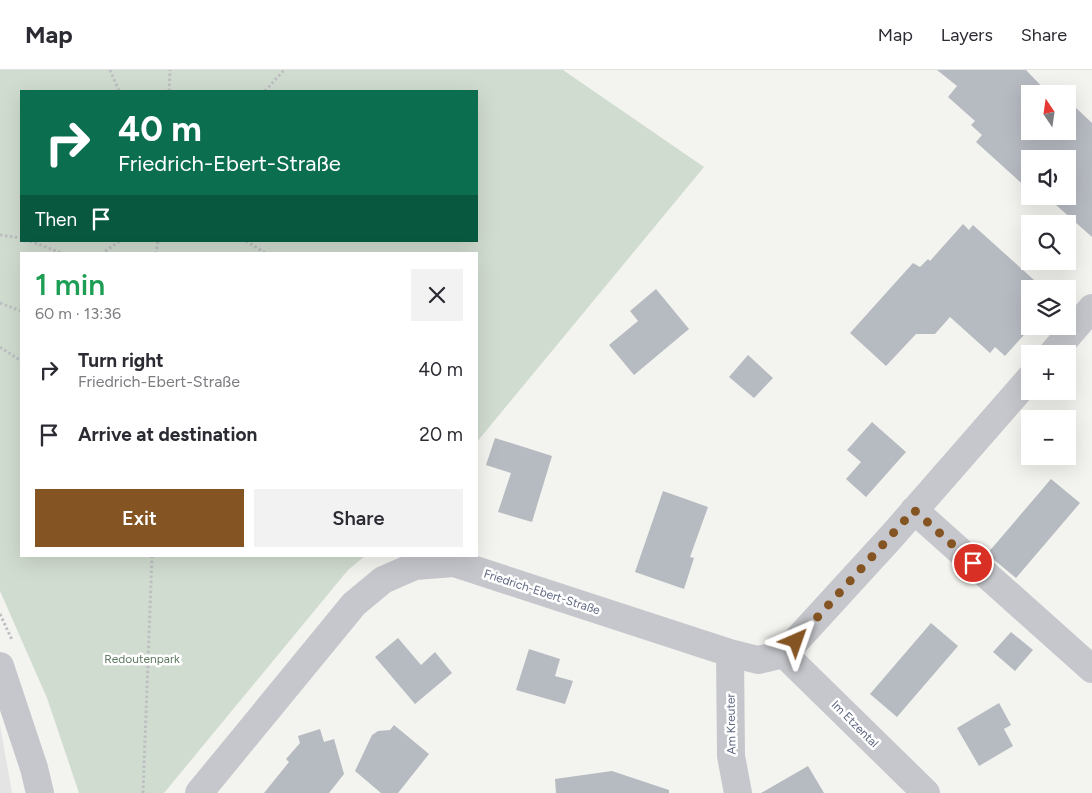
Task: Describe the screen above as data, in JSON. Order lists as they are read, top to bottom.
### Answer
{
  "streets": {
    "street": ["Friedrich-Ebert-Straße", "Am Kreuter", "Im Etzental"]
  },
  "crossings": [
    ["Friedrich-Ebert-Straße", "Am Kreuter"],
    ["Friedrich-Ebert-Straße", "Im Etzental"]
  ],
  "parks": ["Redoutenpark"],
  "north": "top",
  "page": {
    "header": "Map",
    "nav": ["Map", "Layers", "Share"],
    "map_buttons": ["+", "−"],
    "turn": ["40 m", "Friedrich-Ebert-Straße"],
    "then": "Then",
    "heading": ["1 min", "60 m · 13:36"],
    "list": [
      {
        "name": "Turn right",
        "note": "Friedrich-Ebert-Straße",
        "value": "40 m"
      },
      {
        "name": "Arrive at destination",
        "value": "20 m"
      }
    ],
    "buttons": ["Exit", "Share"]
  }
}
